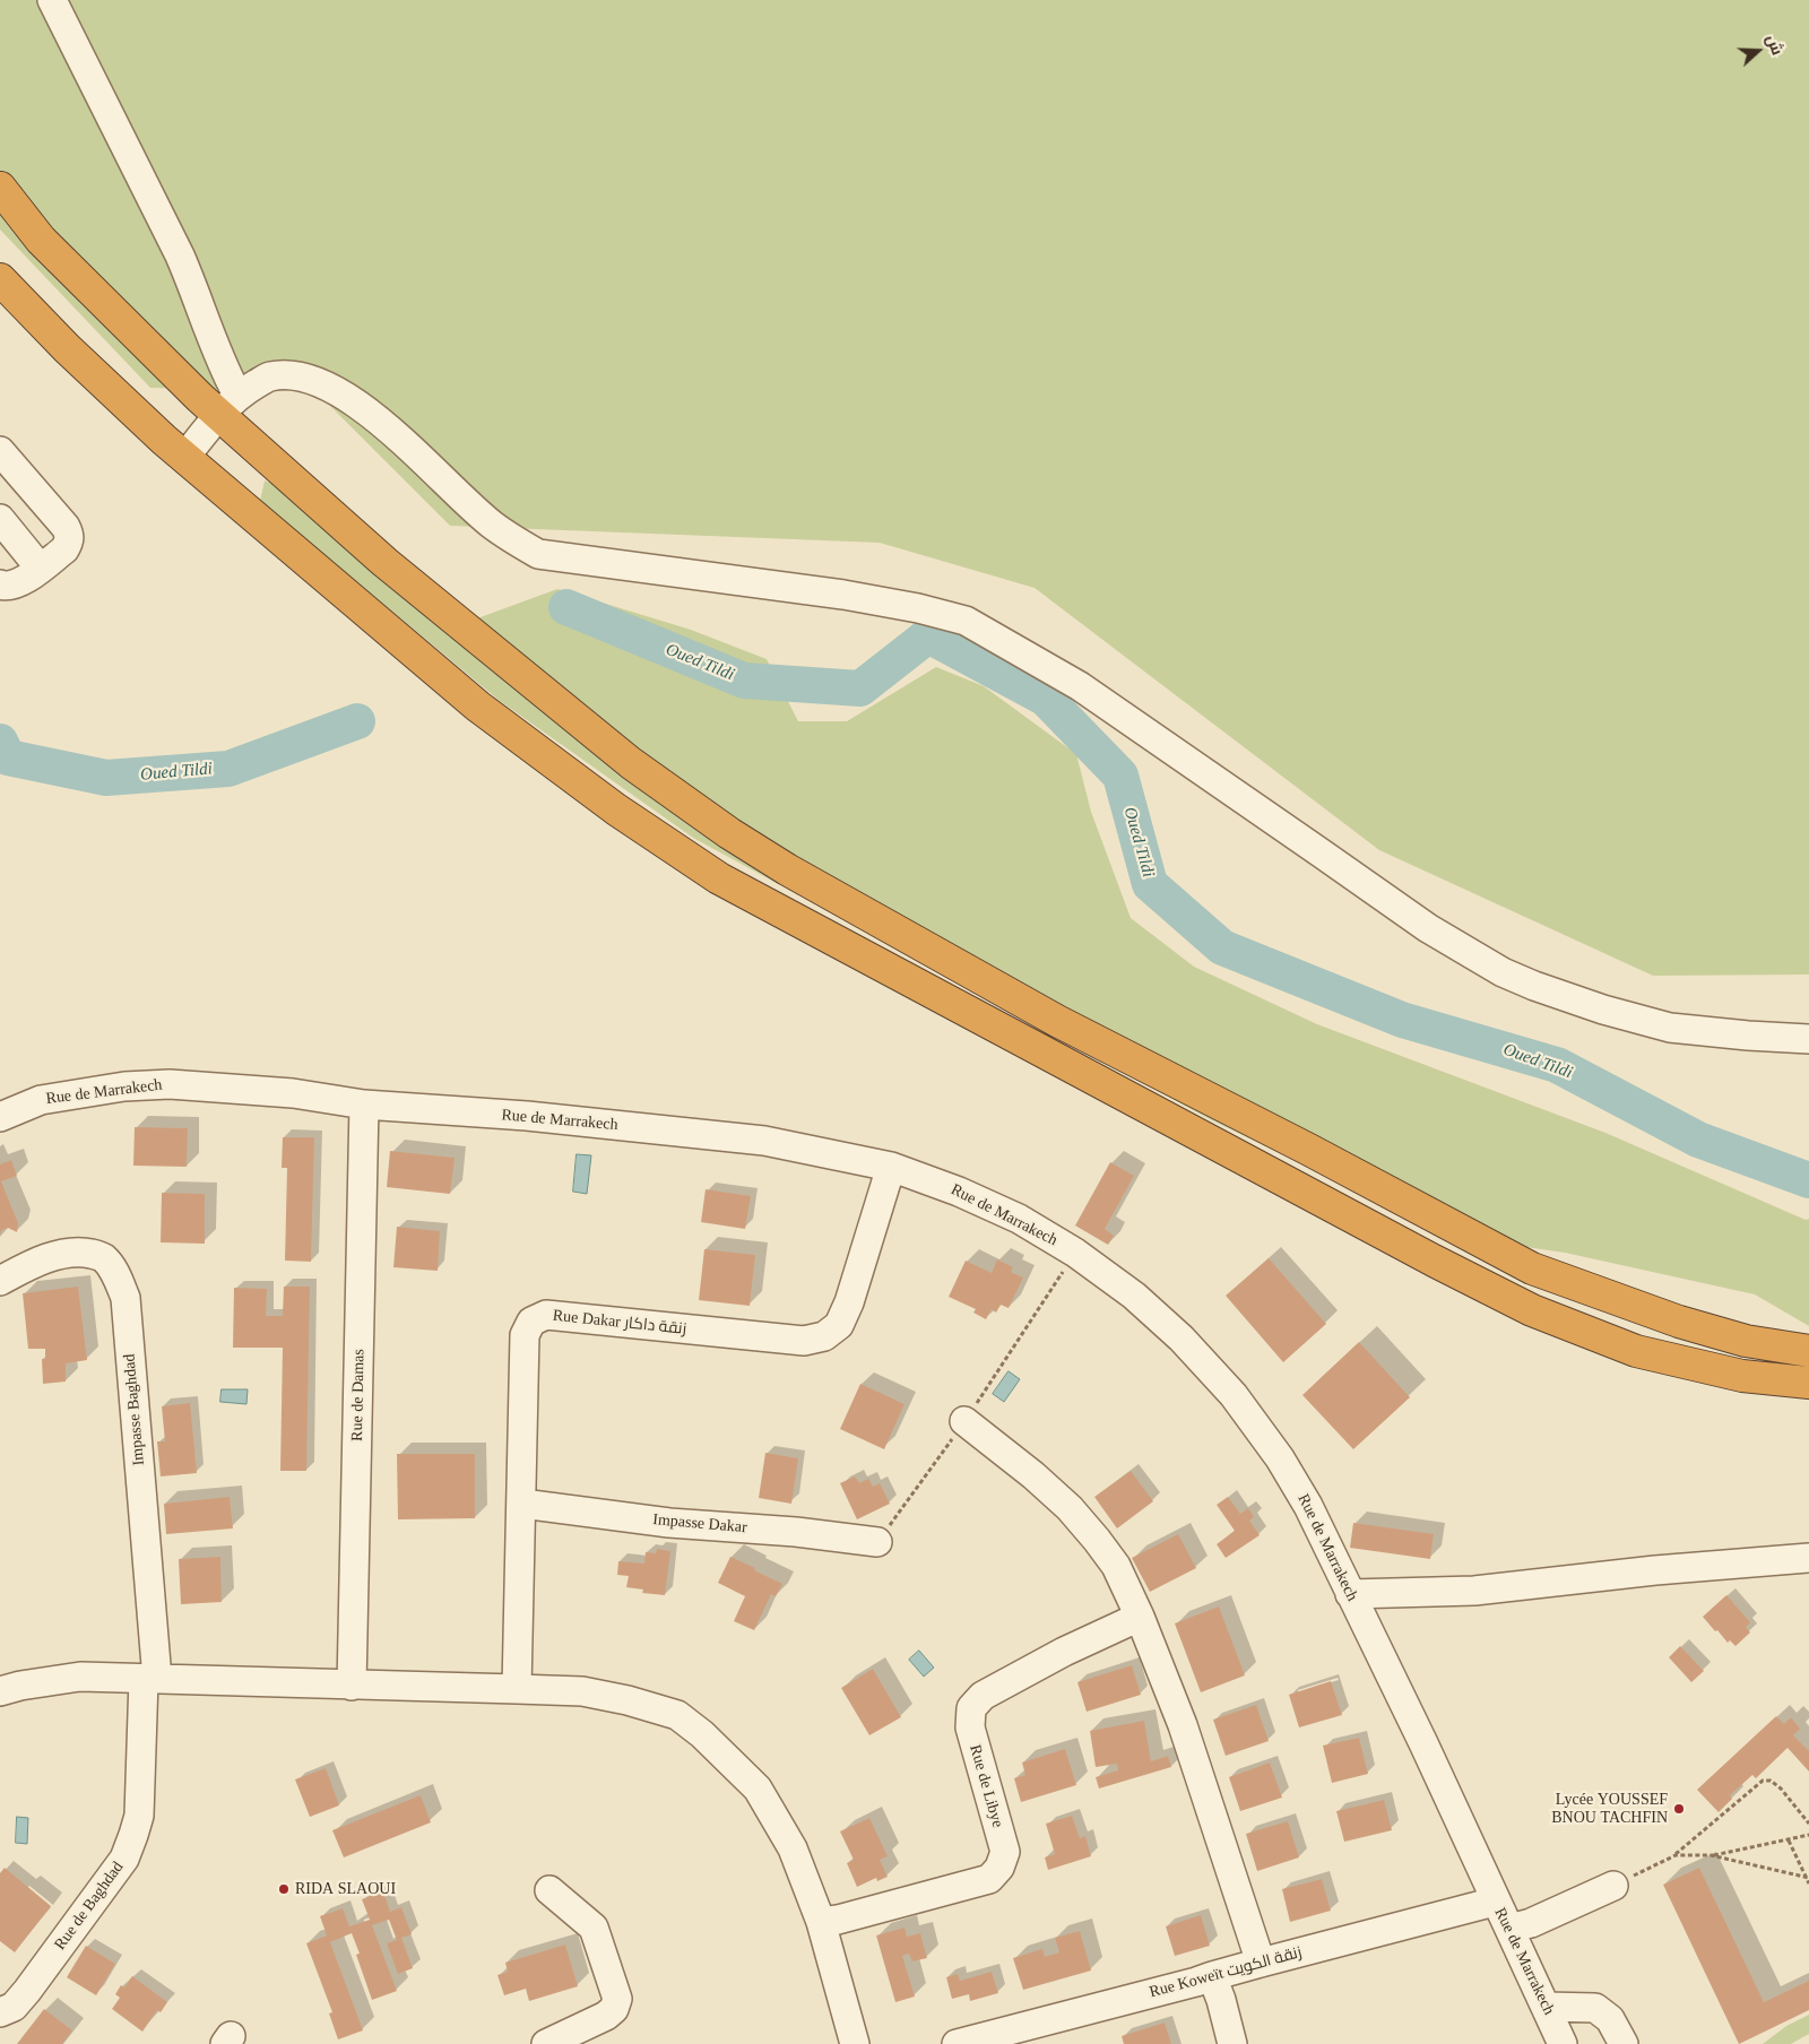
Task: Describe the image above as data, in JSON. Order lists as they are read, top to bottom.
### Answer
{
  "streets": {
    "street": [
      "Rue de Marrakech",
      "Rue Dakar زنقة داكار",
      "Rue de Damas",
      "Impasse Baghdad",
      "Impasse Dakar",
      "Rue de Libye",
      "Rue de Baghdad",
      "Rue Koweït زنقة الكويت"
    ]
  },
  "crossings": [
    ["Rue de Marrakech", "Rue Dakar زنقة داكار"],
    ["Rue de Marrakech", "Rue de Damas"],
    ["Rue de Marrakech", "Rue Koweït زنقة الكويت"],
    ["Rue Dakar زنقة داكار", "Impasse Dakar"],
    ["Impasse Baghdad", "Rue de Baghdad"]
  ],
  "water": ["Oued Tildi"],
  "places": ["Lycée YOUSSEF BNOU TACHFIN", "RIDA SLAOUI"],
  "north": "right"
}
